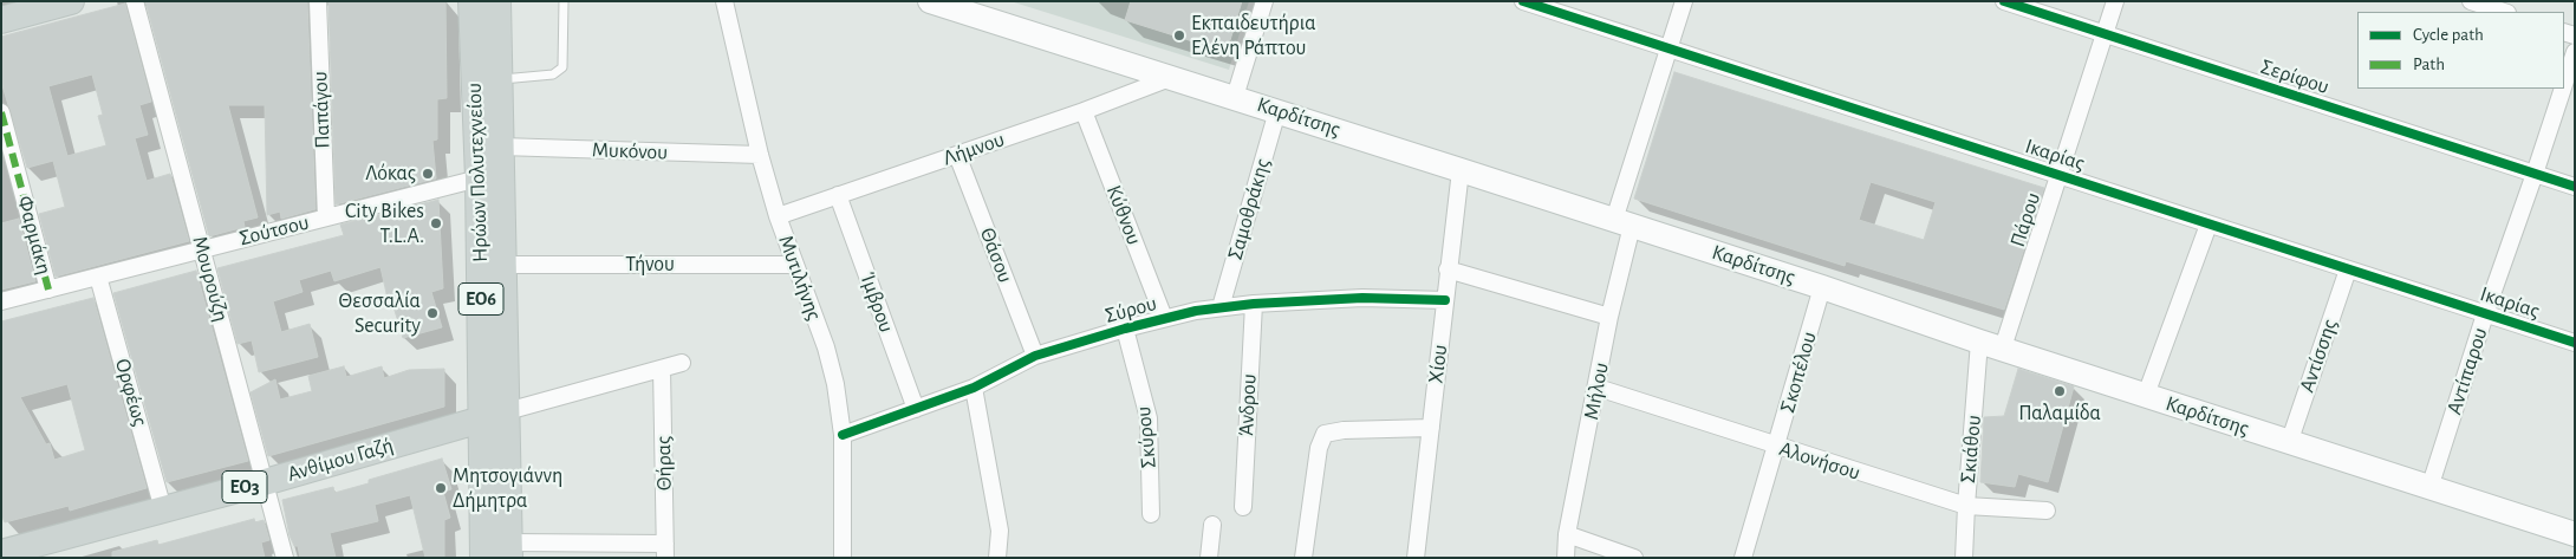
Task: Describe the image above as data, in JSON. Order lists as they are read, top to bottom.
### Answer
{
  "streets": {
    "main road": [
      "Καρδίτσης",
      "Ηρώων Πολυτεχνείου",
      "ΕΟ6",
      "Ανθίμου Γαζή",
      "ΕΟ3"
    ],
    "street": [
      "Σερίφου",
      "Παπάγου",
      "Λήμνου",
      "Μυκόνου",
      "Ικαρίας",
      "Σαμοθράκης",
      "Κύθνου",
      "Πάρου",
      "Σούτσου",
      "Φαρμάκη",
      "Θάσου",
      "Τήνου",
      "Μυτιλήνης",
      "Μουρούζη",
      "Ίμβρου",
      "Σύρου",
      "Αντίσσης",
      "Χίου",
      "Αντίπαρου",
      "Σκοπέλου",
      "Μήλου",
      "Ορφέως",
      "Άνδρου",
      "Σκύρου",
      "Σκιάθου",
      "Αλονήσου",
      "Θήρας"
    ]
  },
  "crossings": [
    ["Σερίφου", "Πάρου"],
    ["Σερίφου", "Αντίπαρου"],
    ["Παπάγου", "Σούτσου"],
    ["Καρδίτσης", "Λήμνου"],
    ["Καρδίτσης", "Σαμοθράκης"],
    ["Καρδίτσης", "Πάρου"],
    ["Καρδίτσης", "Αντίσσης"],
    ["Καρδίτσης", "Χίου"],
    ["Καρδίτσης", "Αντίπαρου"],
    ["Καρδίτσης", "Σκοπέλου"],
    ["Καρδίτσης", "Μήλου"],
    ["Καρδίτσης", "Σκιάθου"],
    ["Λήμνου", "Κύθνου"],
    ["Λήμνου", "Θάσου"],
    ["Λήμνου", "Μυτιλήνης"],
    ["Λήμνου", "Ίμβρου"],
    ["Μυκόνου", "Ηρώων Πολυτεχνείου"],
    ["Μυκόνου", "Μυτιλήνης"],
    ["Ικαρίας", "Πάρου"],
    ["Ικαρίας", "Αντίσσης"],
    ["Ικαρίας", "Αντίπαρου"],
    ["Ικαρίας", "Μήλου"],
    ["Ηρώων Πολυτεχνείου", "Σούτσου"],
    ["Ηρώων Πολυτεχνείου", "Τήνου"],
    ["Ηρώων Πολυτεχνείου", "Ανθίμου Γαζή"],
    ["Σαμοθράκης", "Σύρου"],
    ["Κύθνου", "Σύρου"],
    ["Σούτσου", "Φαρμάκη"],
    ["Σούτσου", "Μουρούζη"],
    ["Σούτσου", "Ορφέως"],
    ["Θάσου", "Σύρου"],
    ["Τήνου", "Μυτιλήνης"],
    ["Μυτιλήνης", "Σύρου"],
    ["Μουρούζη", "Ανθίμου Γαζή"],
    ["Ίμβρου", "Σύρου"],
    ["Σύρου", "Χίου"],
    ["Σύρου", "Άνδρου"],
    ["Σύρου", "Σκύρου"],
    ["Σκοπέλου", "Αλονήσου"],
    ["Μήλου", "Αλονήσου"],
    ["Ορφέως", "Ανθίμου Γαζή"],
    ["Σκιάθου", "Αλονήσου"]
  ],
  "places": [
    "Εκπαιδευτήρια Ελένη Ράπτου",
    "Λόκας",
    "City Bikes T.L.A.",
    "Θεσσαλία Security",
    "Παλαμίδα",
    "Μητσογιάννη Δήμητρα"
  ],
  "legend": ["Cycle path", "Path"]
}
